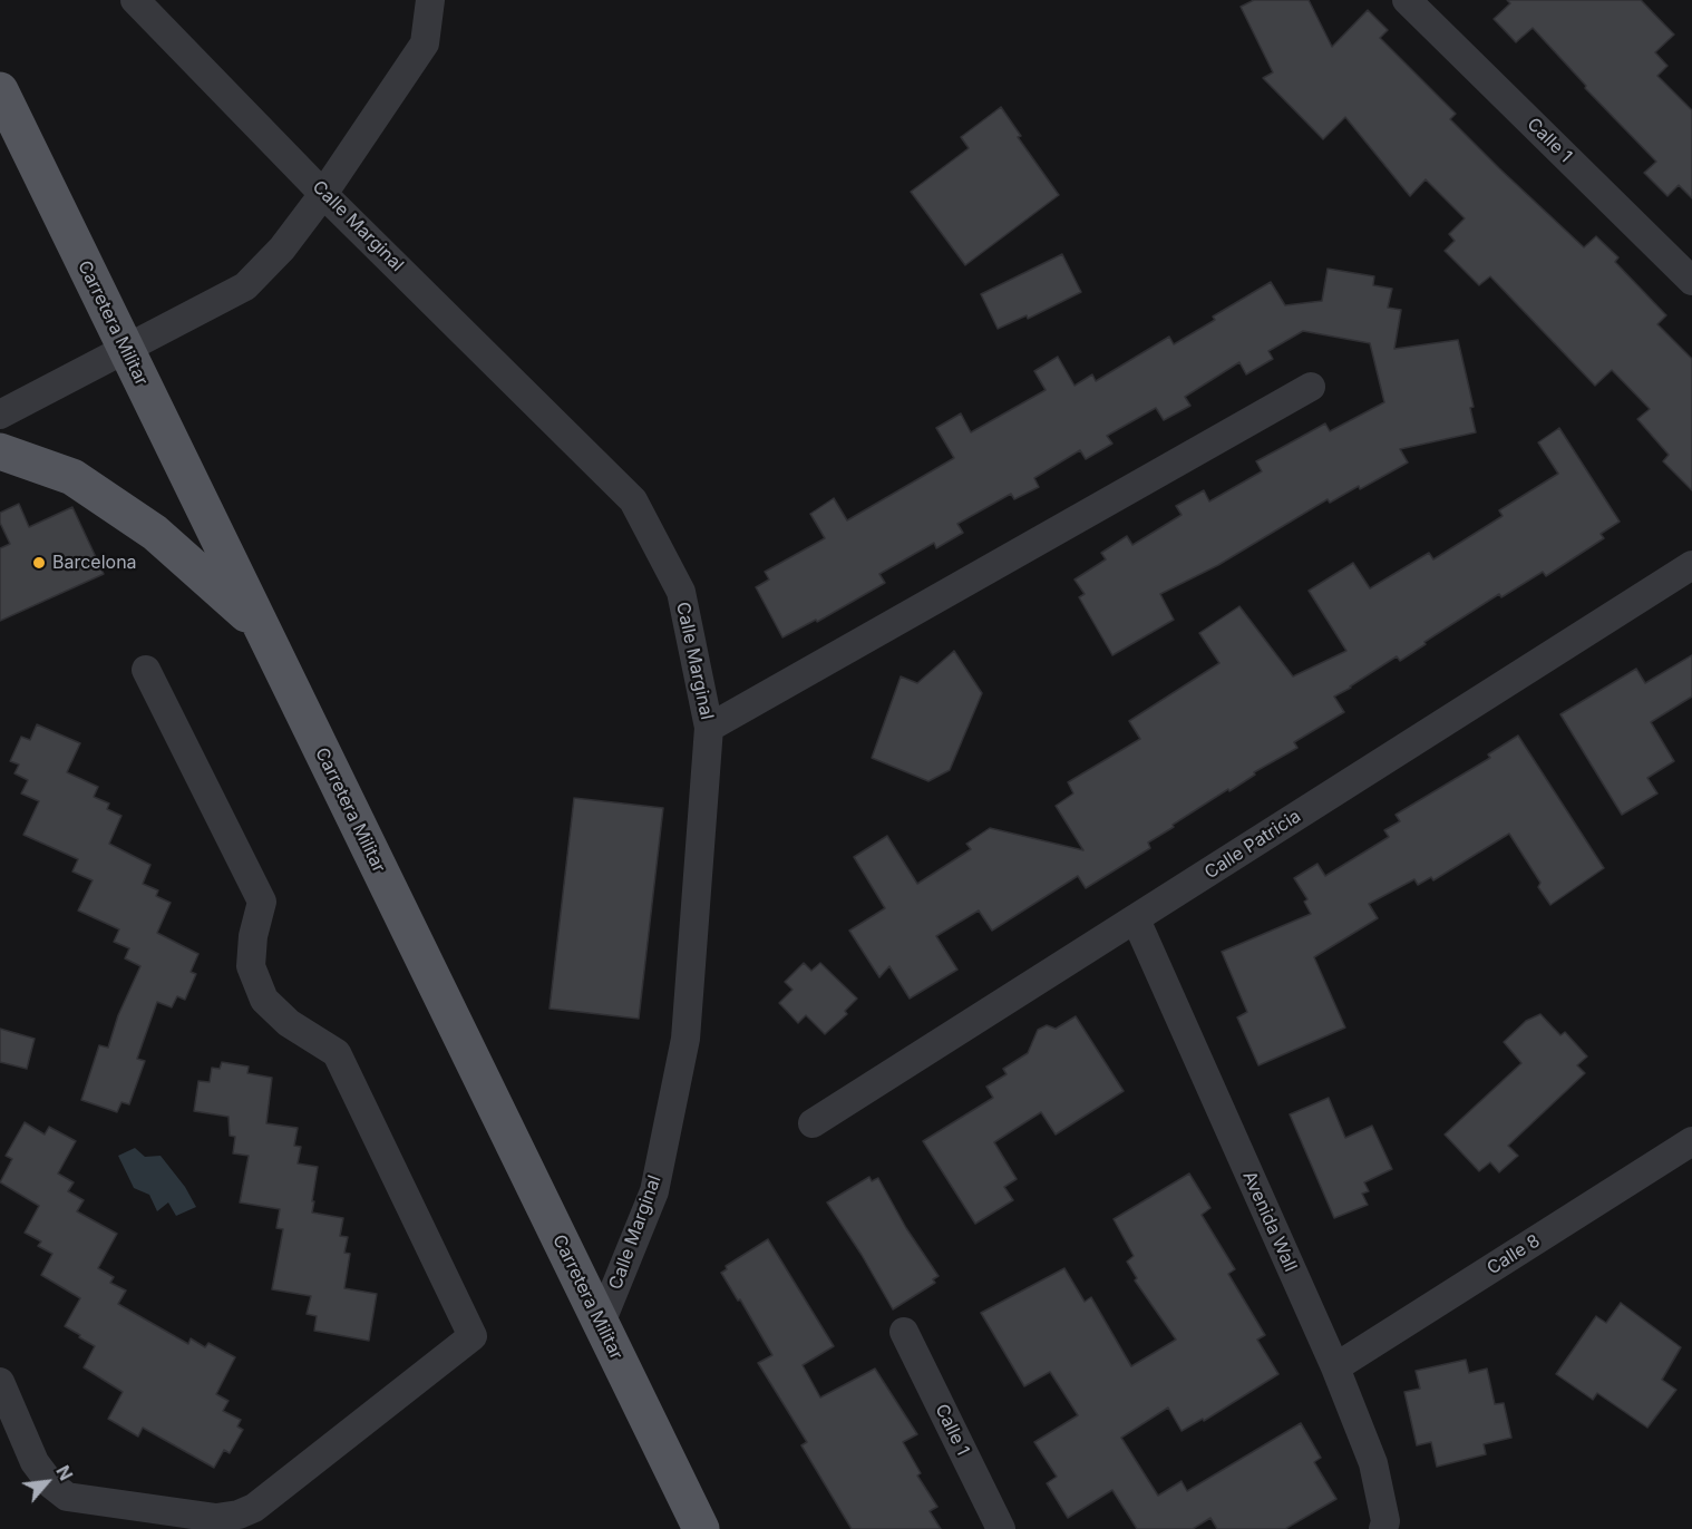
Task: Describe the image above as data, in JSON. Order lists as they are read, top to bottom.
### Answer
{
  "streets": {
    "main road": ["Carretera Militar"],
    "street": [
      "Calle 1",
      "Calle Marginal",
      "Calle Patricia",
      "Avenida Wall",
      "Calle 8"
    ]
  },
  "crossings": [
    ["Calle Marginal", "Carretera Militar"],
    ["Calle Patricia", "Avenida Wall"],
    ["Avenida Wall", "Calle 8"]
  ],
  "places": ["Barcelona"],
  "north": "top right"
}
